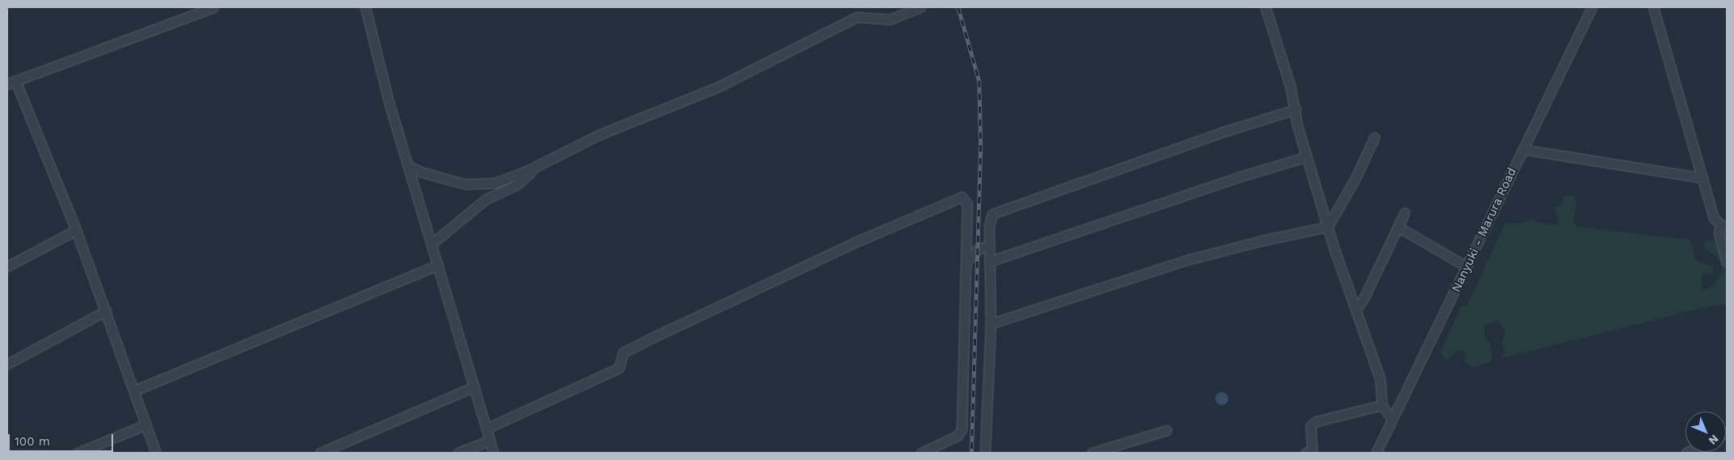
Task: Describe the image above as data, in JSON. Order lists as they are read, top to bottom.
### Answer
{
  "streets": {
    "street": ["Nanyuki - Marura Road"]
  },
  "scale_bar": "100 m",
  "north": "bottom right"
}
